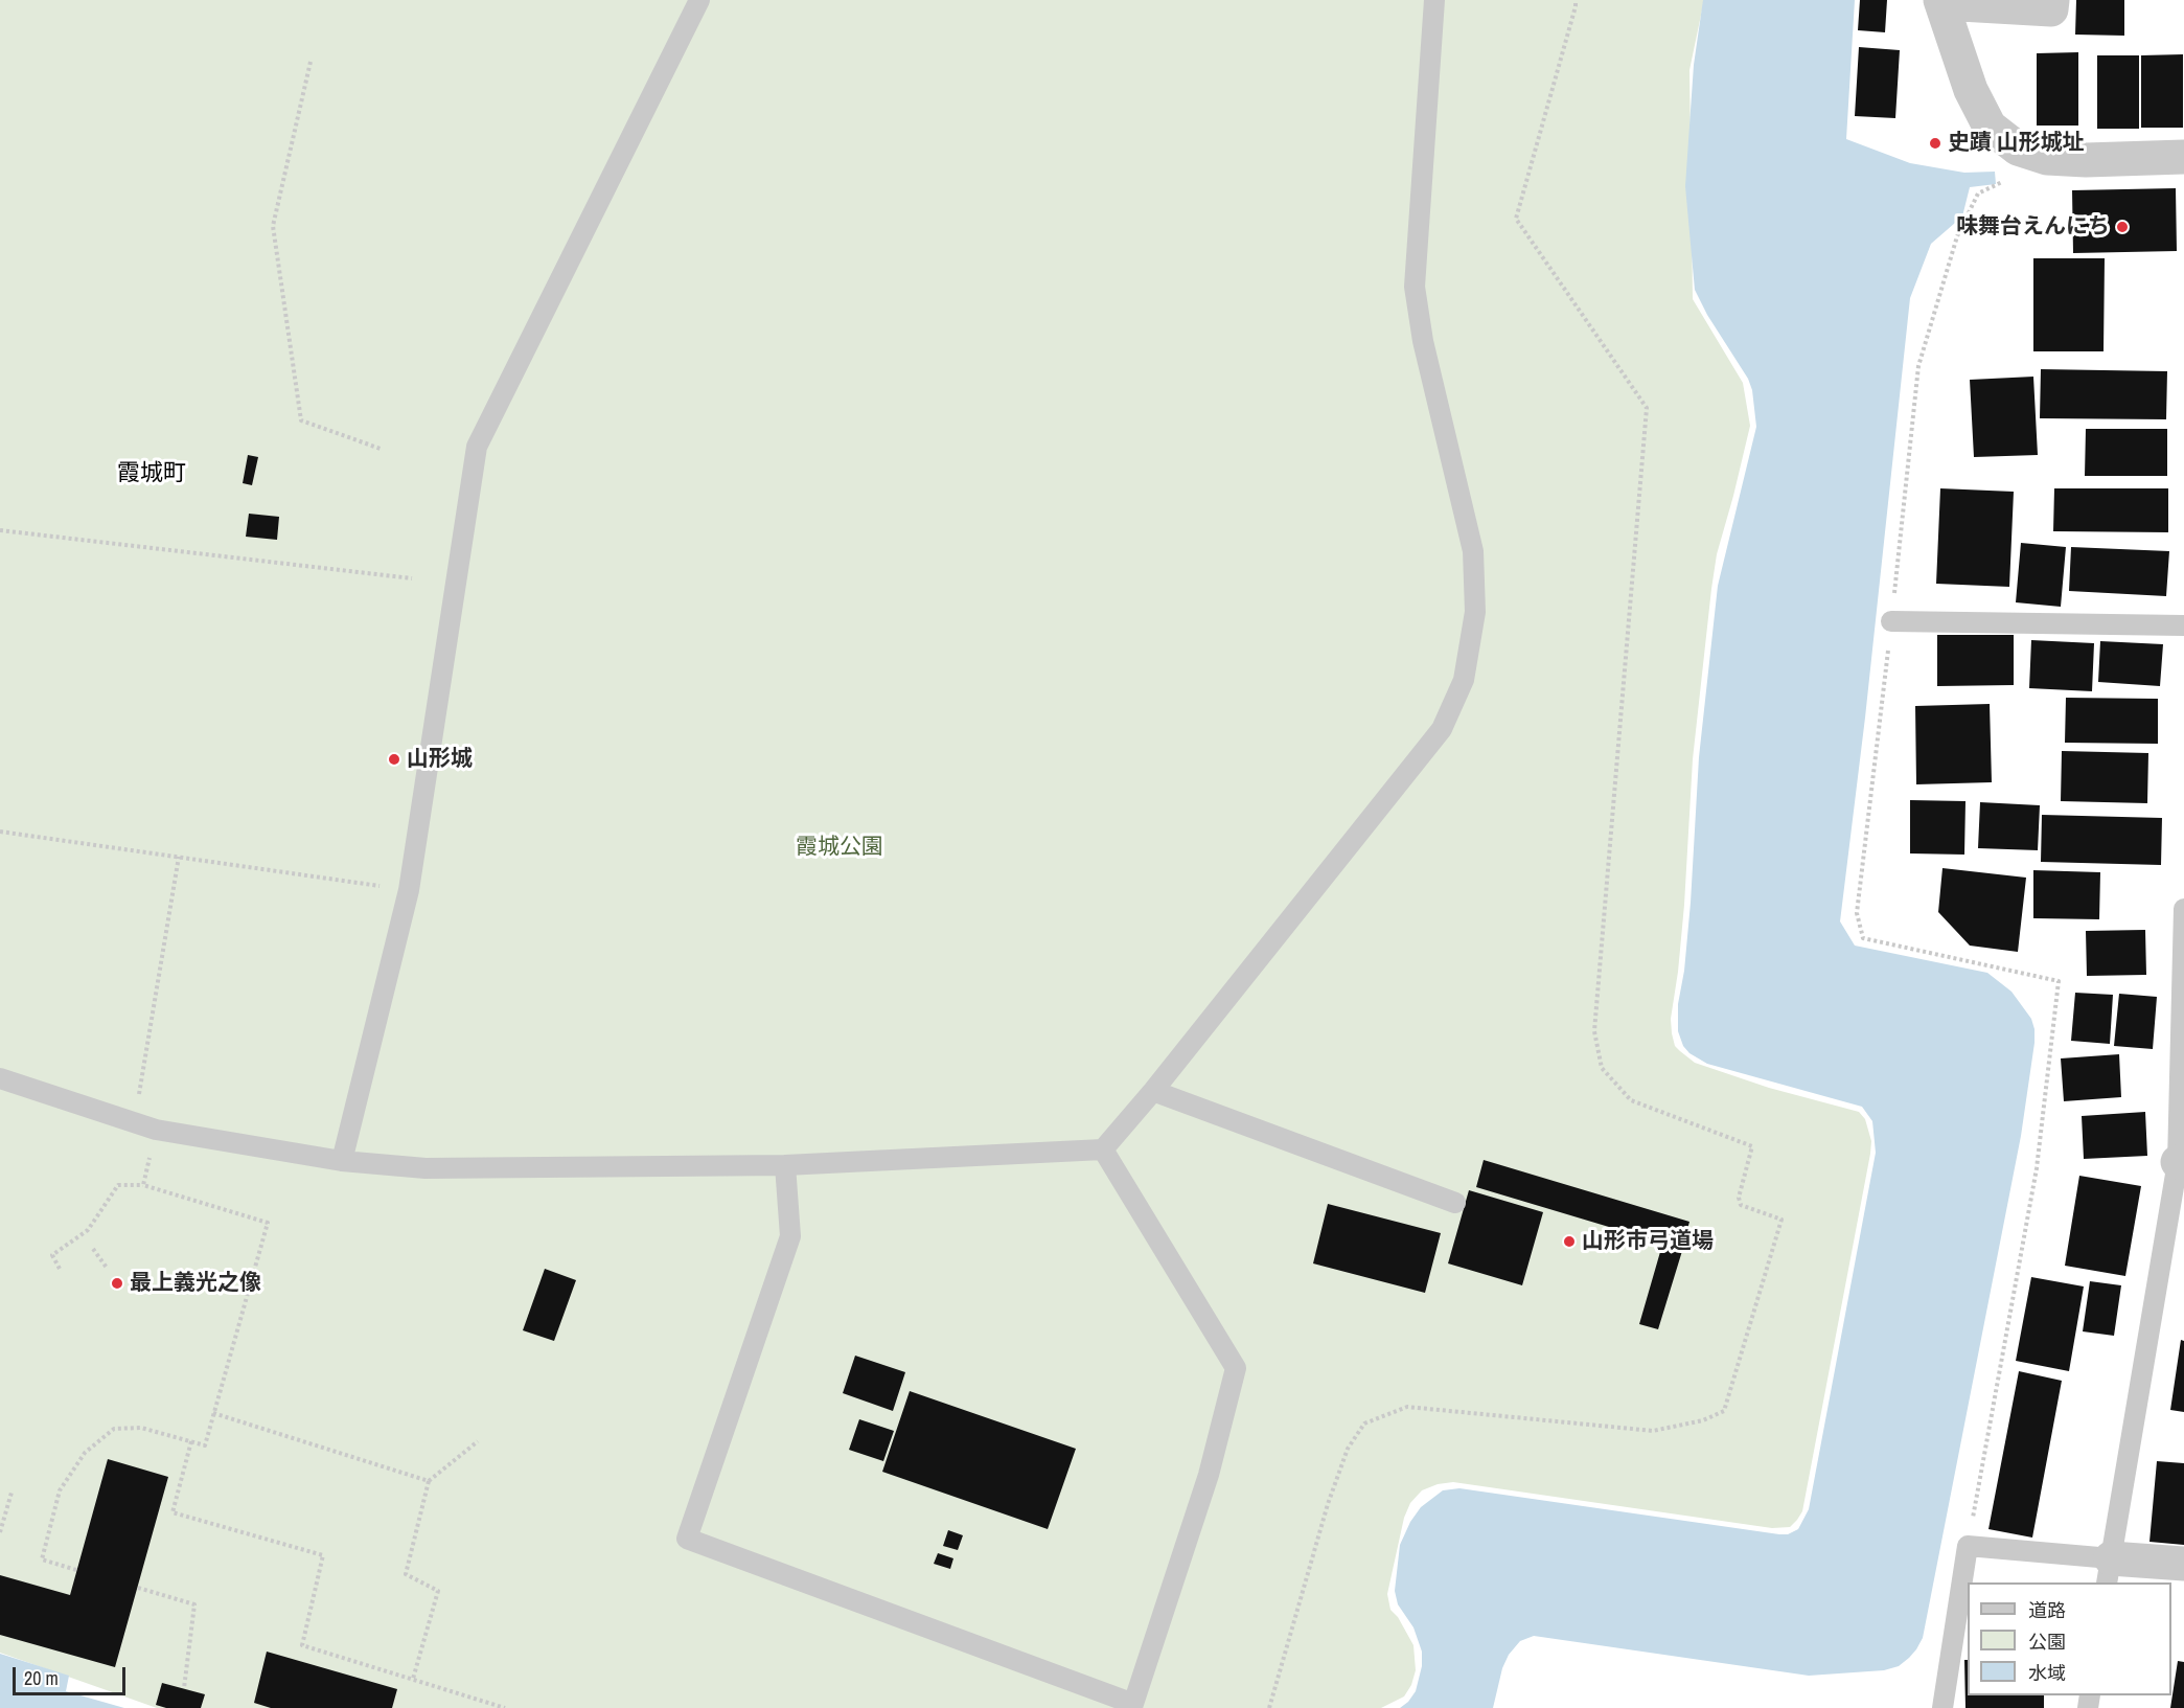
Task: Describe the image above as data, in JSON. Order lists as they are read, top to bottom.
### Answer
{
  "districts": ["霞城町"],
  "parks": ["霞城公園"],
  "places": [
    "史蹟 山形城址",
    "味舞台えんにち",
    "山形城",
    "山形市弓道場",
    "最上義光之像"
  ],
  "legend": ["道路", "公園", "水域"],
  "scale_bar": "20 m"
}
